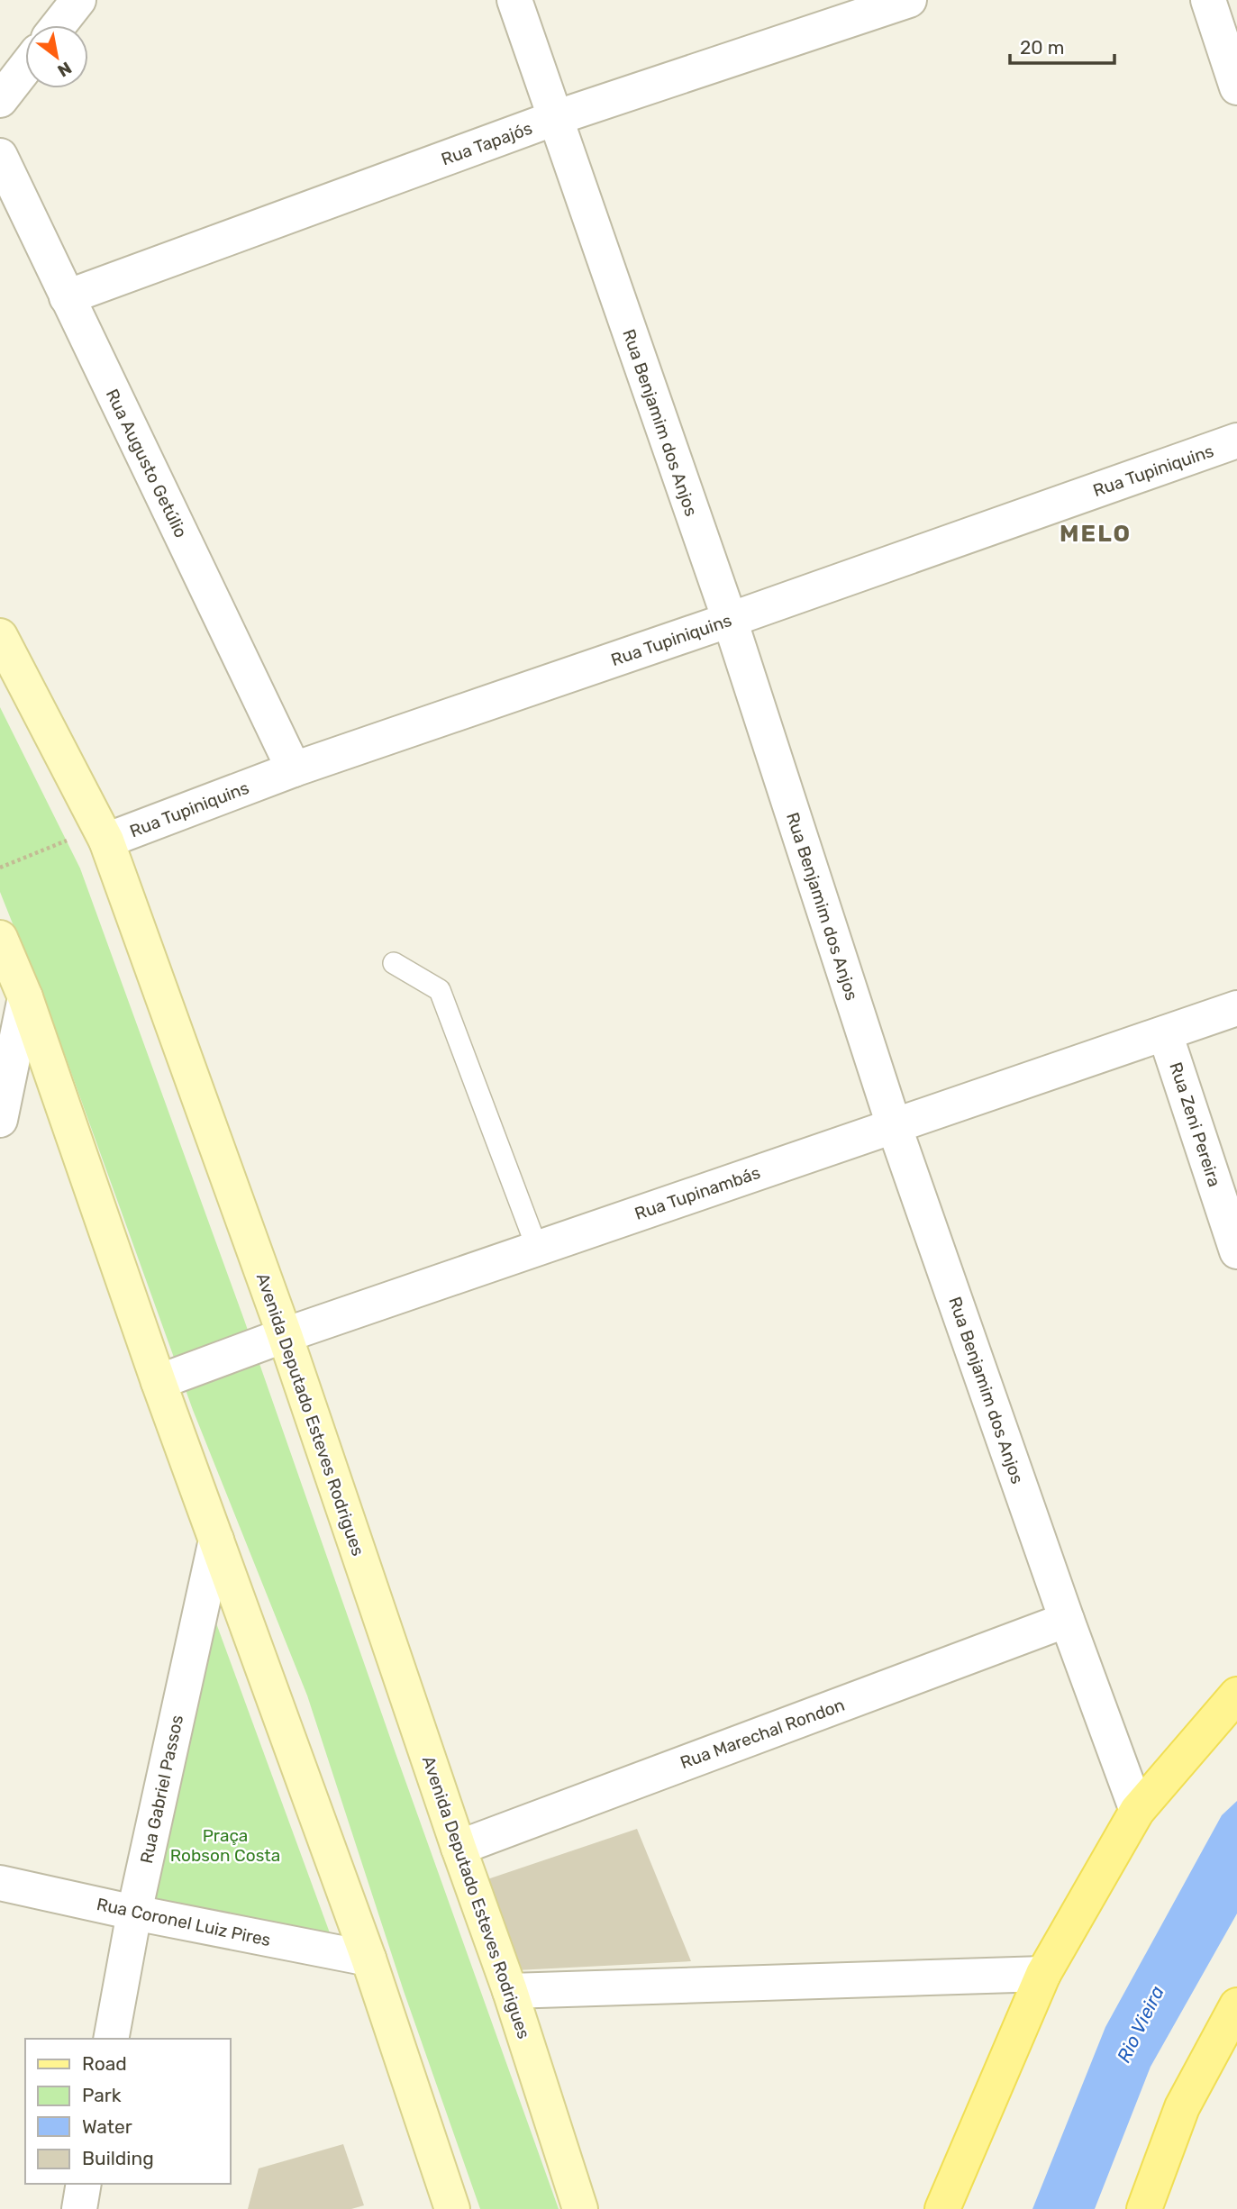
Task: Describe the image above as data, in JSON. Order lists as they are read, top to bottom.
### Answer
{
  "streets": {
    "street": [
      "Rua Tapajós",
      "Rua Benjamim dos Anjos",
      "Rua Augusto Getúlio",
      "Rua Tupiniquins",
      "Rua Zeni Pereira",
      "Rua Tupinambás",
      "Avenida Deputado Esteves Rodrigues",
      "Rua Marechal Rondon",
      "Rua Gabriel Passos",
      "Rua Coronel Luiz Pires"
    ]
  },
  "crossings": [
    ["Rua Tapajós", "Rua Benjamim dos Anjos"],
    ["Rua Tapajós", "Rua Augusto Getúlio"],
    ["Rua Benjamim dos Anjos", "Rua Tupiniquins"],
    ["Rua Benjamim dos Anjos", "Rua Tupinambás"],
    ["Rua Benjamim dos Anjos", "Rua Marechal Rondon"],
    ["Rua Augusto Getúlio", "Rua Tupiniquins"],
    ["Rua Tupiniquins", "Avenida Deputado Esteves Rodrigues"],
    ["Rua Zeni Pereira", "Rua Tupinambás"],
    ["Rua Tupinambás", "Avenida Deputado Esteves Rodrigues"],
    ["Avenida Deputado Esteves Rodrigues", "Rua Marechal Rondon"],
    ["Rua Gabriel Passos", "Rua Coronel Luiz Pires"]
  ],
  "districts": ["MELO"],
  "water": ["Rio Vieira"],
  "parks": ["Praça Robson Costa"],
  "legend": [
    "Road",
    "Park",
    "Water",
    "Building"
  ],
  "scale_bar": "20 m",
  "north": "bottom right"
}
